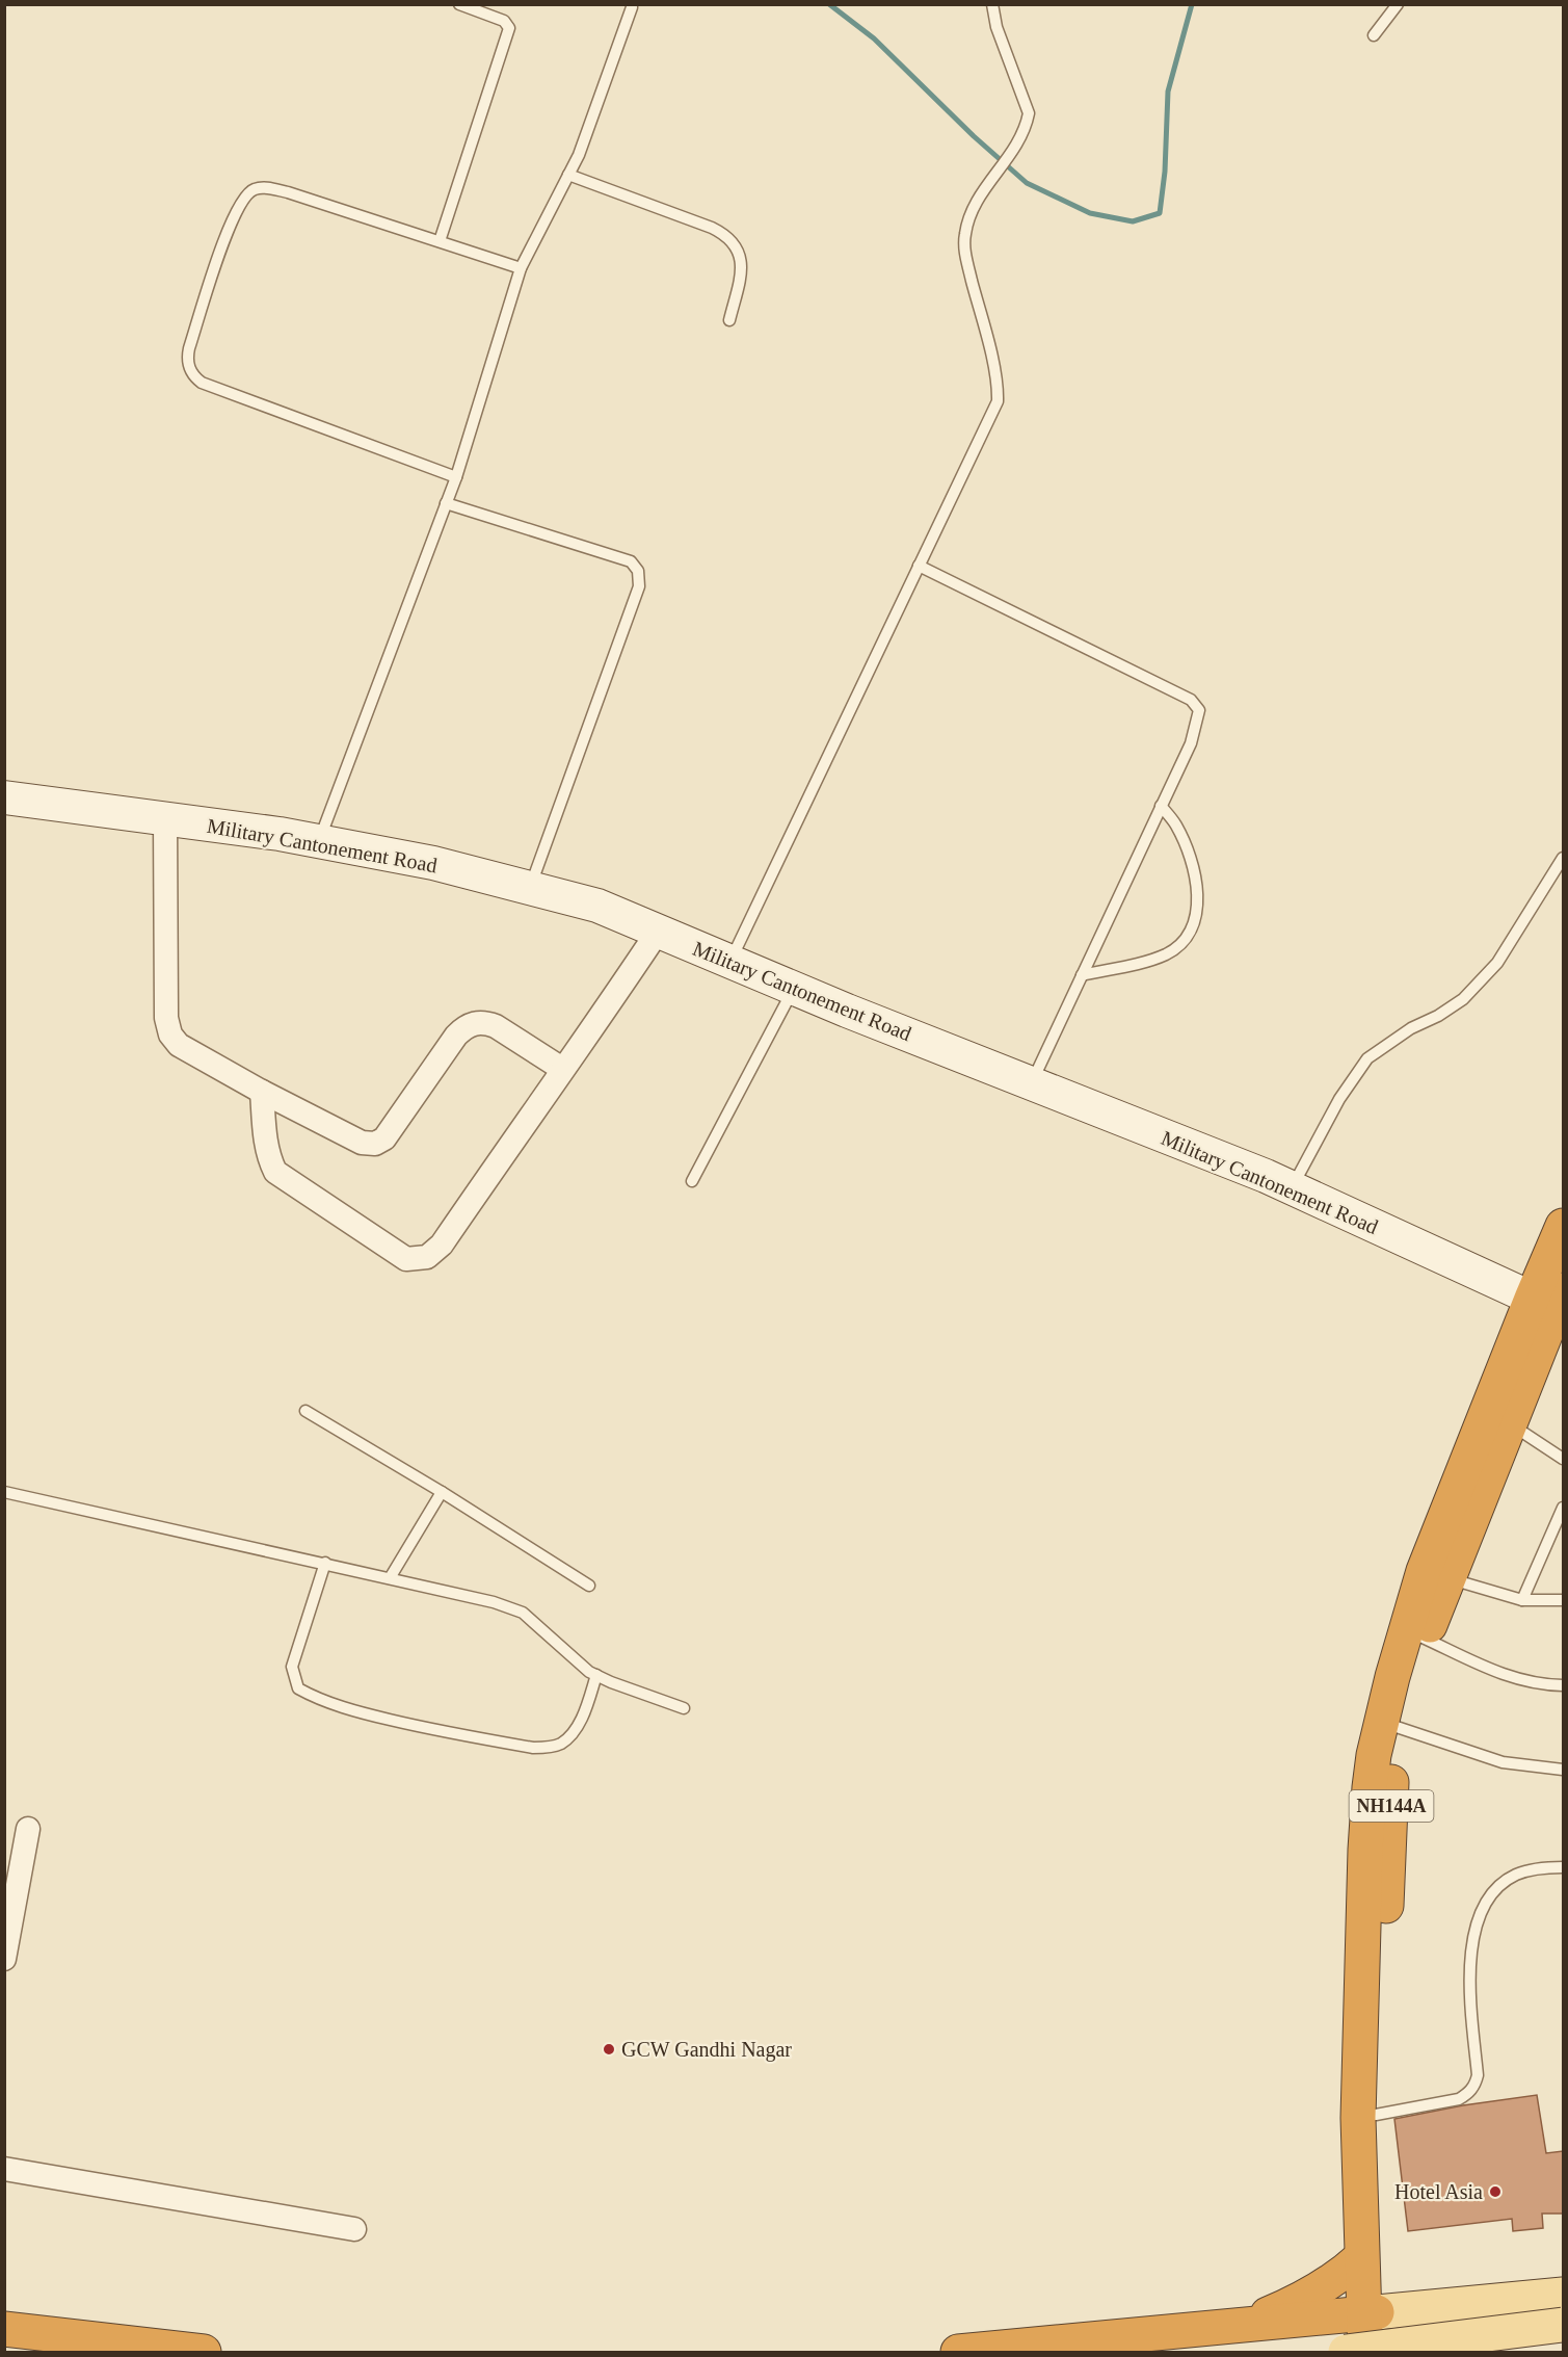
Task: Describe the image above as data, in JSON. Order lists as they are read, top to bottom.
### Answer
{
  "streets": {
    "highway": ["NH144A"],
    "street": ["Military Cantonement Road"]
  },
  "crossings": [
    ["Military Cantonement Road", "NH144A"]
  ],
  "places": ["GCW Gandhi Nagar", "Hotel Asia"]
}
